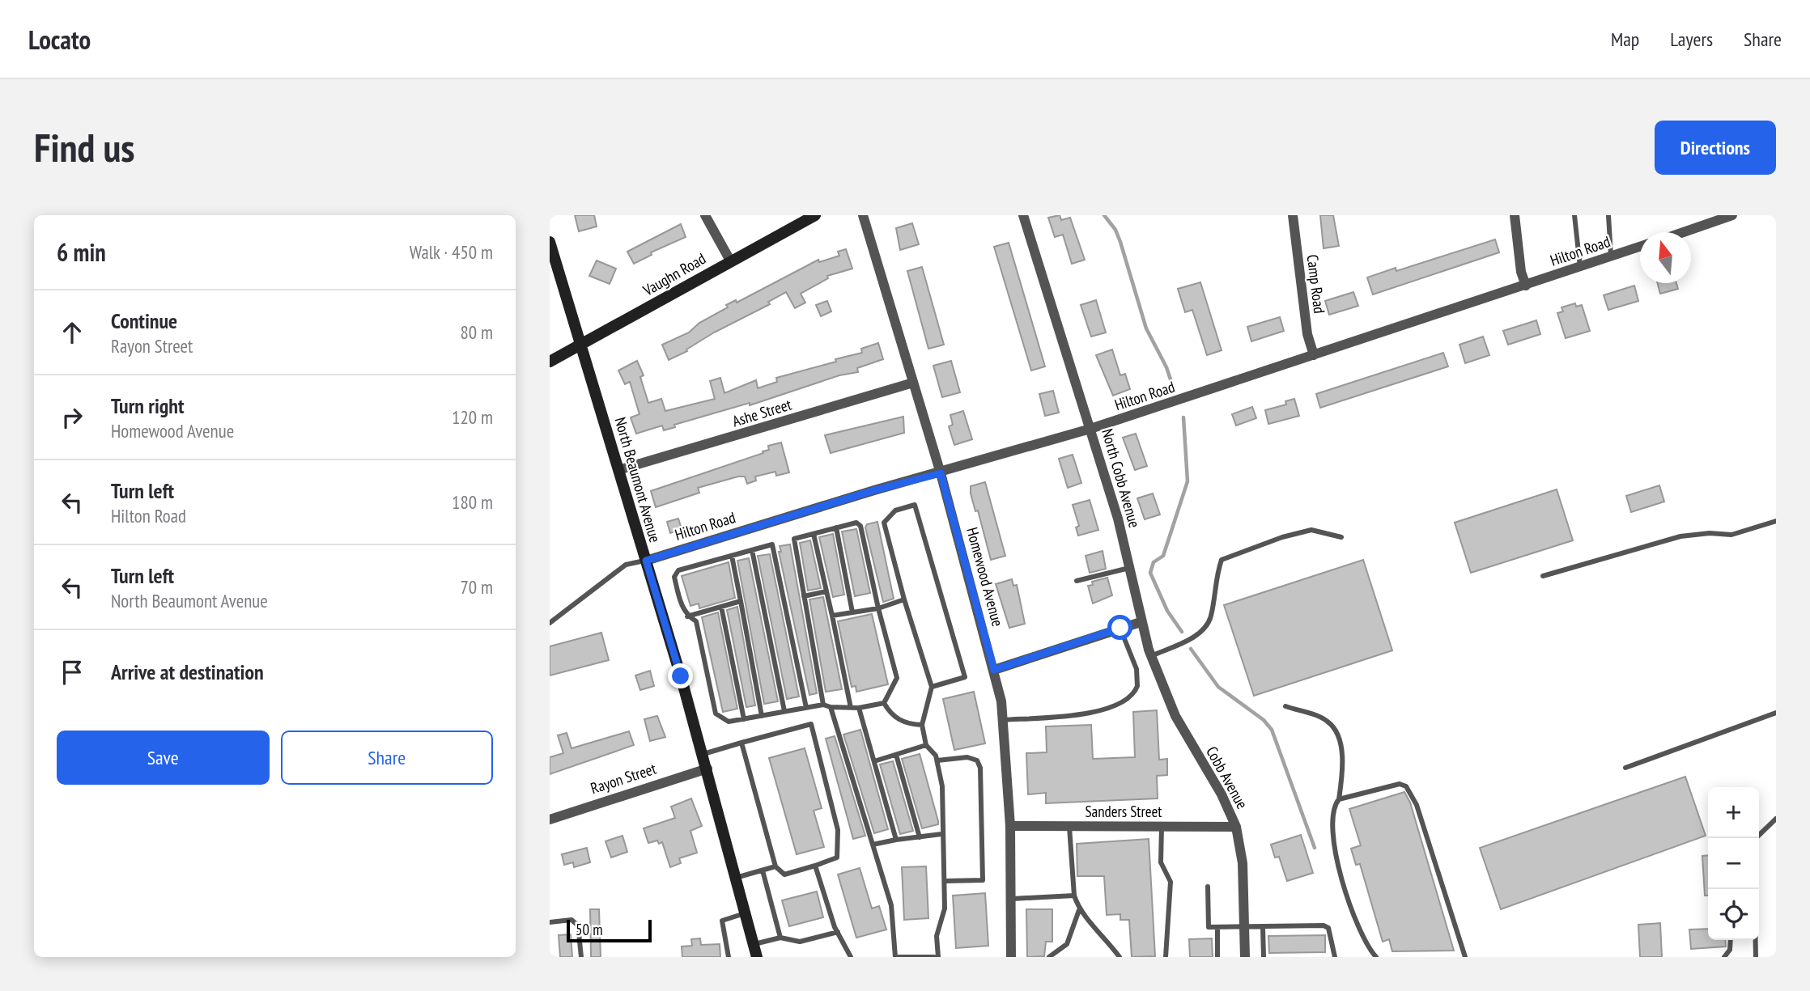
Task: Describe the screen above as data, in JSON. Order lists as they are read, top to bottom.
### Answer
{
  "streets": {
    "street": [
      "Hilton Road",
      "Vaughn Road",
      "Camp Road",
      "Ashe Street",
      "North Cobb Avenue",
      "North Beaumont Avenue",
      "Homewood Avenue",
      "Cobb Avenue",
      "Rayon Street",
      "Sanders Street"
    ]
  },
  "crossings": [
    ["Hilton Road", "Camp Road"],
    ["Hilton Road", "North Cobb Avenue"],
    ["Hilton Road", "North Beaumont Avenue"],
    ["Hilton Road", "Homewood Avenue"],
    ["Vaughn Road", "North Beaumont Avenue"],
    ["Ashe Street", "North Beaumont Avenue"],
    ["Ashe Street", "Homewood Avenue"],
    ["North Cobb Avenue", "Cobb Avenue"],
    ["North Beaumont Avenue", "Rayon Street"],
    ["Homewood Avenue", "Sanders Street"],
    ["Cobb Avenue", "Sanders Street"]
  ],
  "scale_bar": "50 m",
  "north": "top",
  "page": {
    "header": "Locato",
    "nav": ["Map", "Layers", "Share"],
    "buttons": [
      "Directions",
      ["Save", "Share"]
    ],
    "title": "Find us",
    "heading": ["6 min", "Walk · 450 m"],
    "list": [
      ["Continue", "Rayon Street", "80 m"],
      ["Turn right", "Homewood Avenue", "120 m"],
      ["Turn left", "Hilton Road", "180 m"],
      ["Turn left", "North Beaumont Avenue", "70 m"],
      "Arrive at destination"
    ],
    "map_buttons": ["+", "−"],
    "scale": "50 m"
  }
}
